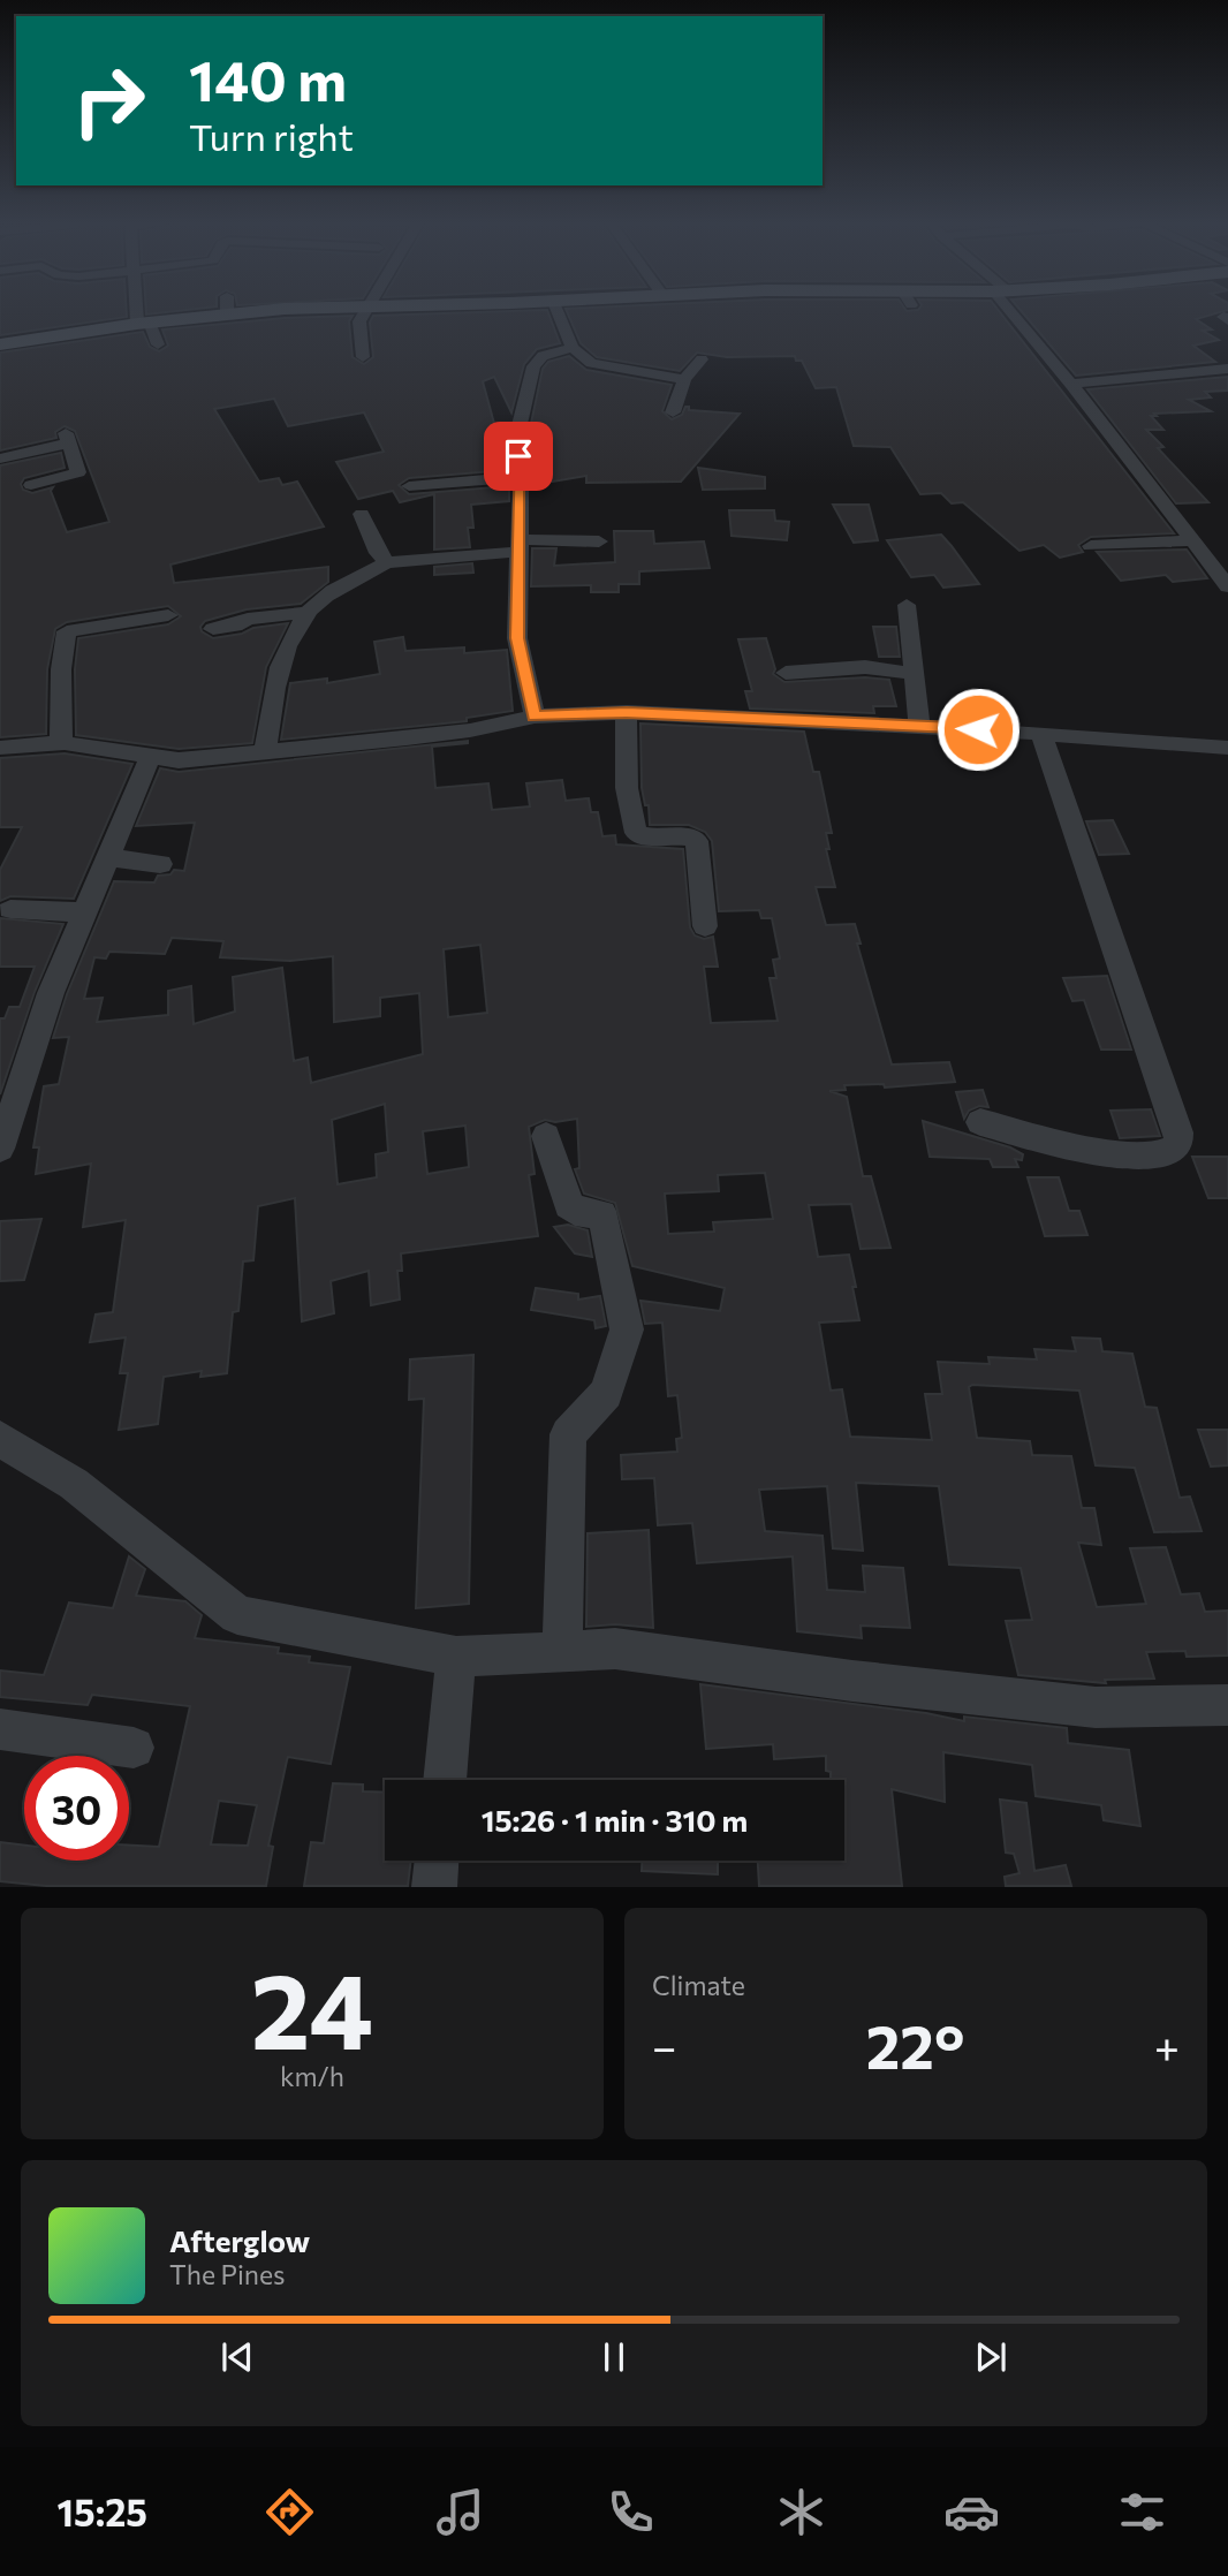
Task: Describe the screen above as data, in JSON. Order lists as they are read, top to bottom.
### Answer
{
  "page": {
    "turn": ["140 m", "Turn right"],
    "limit": "30",
    "trip": "15:26 · 1 min · 310 m",
    "tile": [
      ["24", "km/h"],
      "Climate"
    ],
    "heat": ["−", "22°", "+"],
    "song": ["Afterglow", "The Pines"],
    "tabs": "15:25"
  }
}
